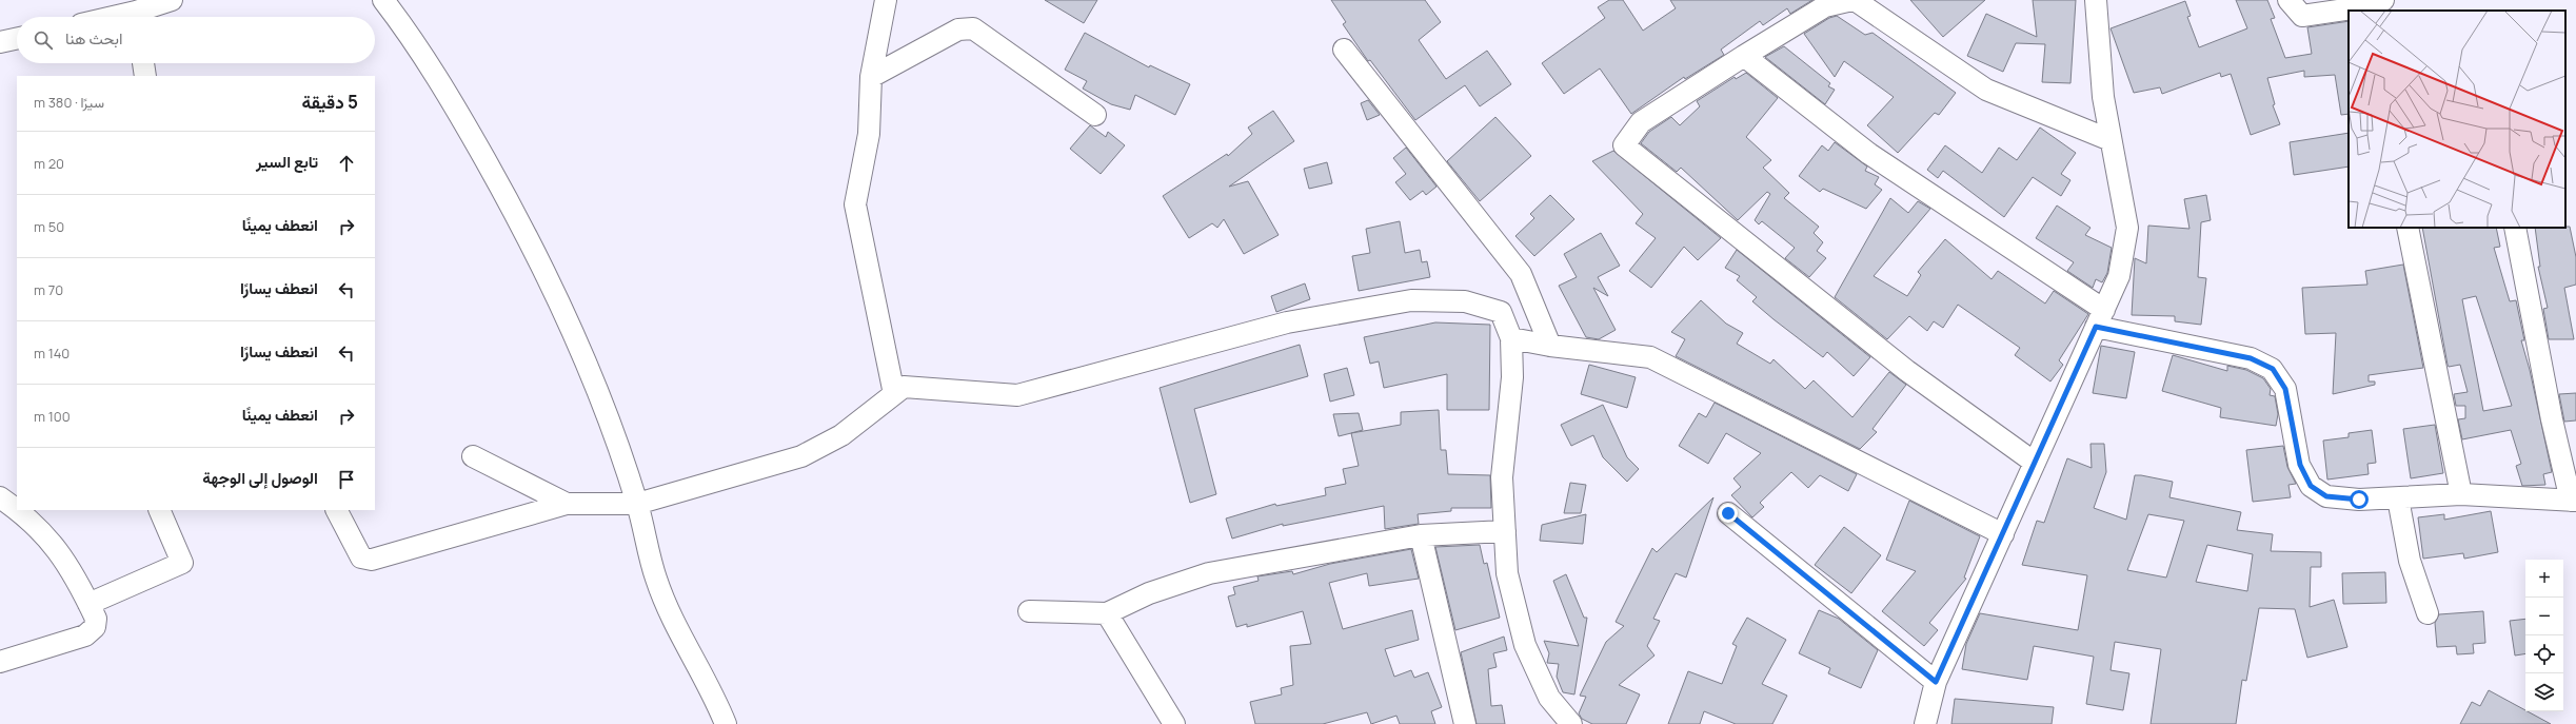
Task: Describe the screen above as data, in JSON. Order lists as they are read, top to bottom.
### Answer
{
  "page": {
    "search": "ابحث هنا",
    "heading": ["5 دقيقة", "سيرًا · 380 m"],
    "list": [
      ["تابع السير", "20 m"],
      ["انعطف يمينًا", "50 m"],
      ["انعطف يسارًا", "70 m"],
      ["انعطف يسارًا", "140 m"],
      ["انعطف يمينًا", "100 m"],
      "الوصول إلى الوجهة"
    ],
    "map_buttons": ["+", "−"]
  }
}
